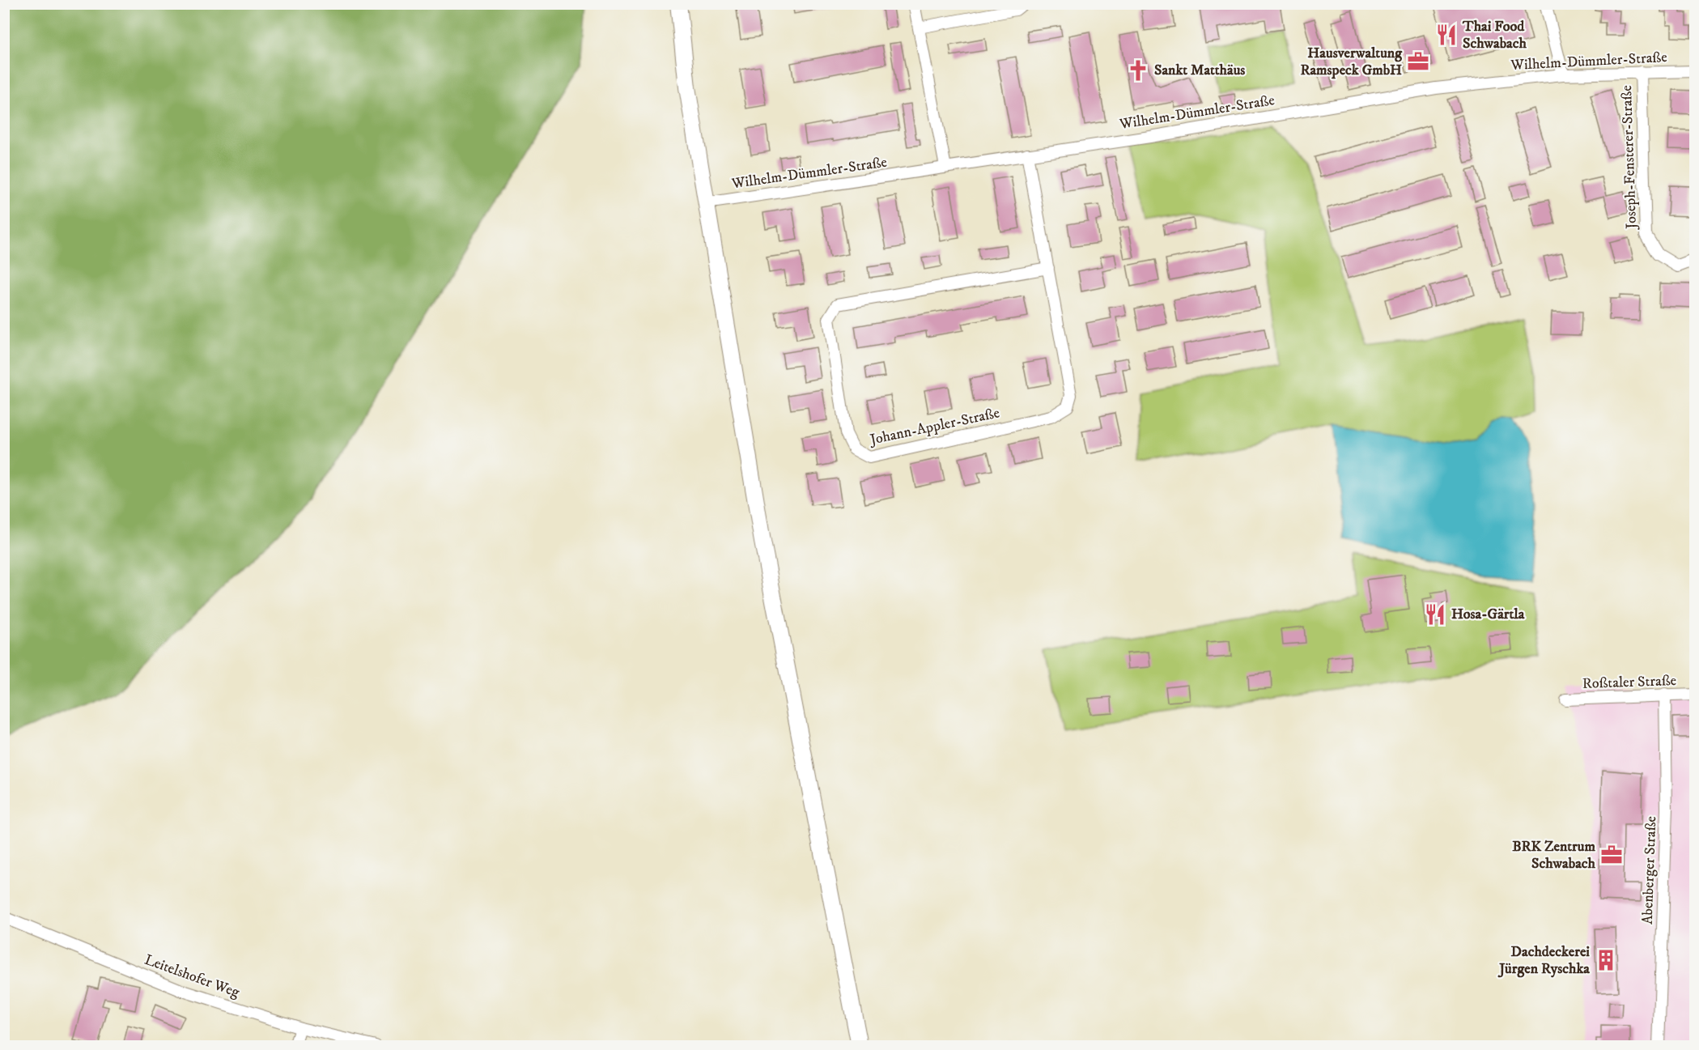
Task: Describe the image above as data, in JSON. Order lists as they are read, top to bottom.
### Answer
{
  "streets": {
    "street": [
      "Wilhelm-Dümmler-Straße",
      "Joseph-Fensterer-Straße",
      "Johann-Appler-Straße",
      "Roßtaler Straße",
      "Abenberger Straße",
      "Leitelshofer Weg"
    ]
  },
  "crossings": [
    ["Wilhelm-Dümmler-Straße", "Joseph-Fensterer-Straße"],
    ["Wilhelm-Dümmler-Straße", "Johann-Appler-Straße"],
    ["Roßtaler Straße", "Abenberger Straße"]
  ],
  "places": {
    "restaurant": ["Thai Food Schwabach", "Hosa-Gärtla"],
    "office": ["Hausverwaltung Ramspeck GmbH", "BRK Zentrum Schwabach"],
    "church": ["Sankt Matthäus"],
    "building": ["Dachdeckerei Jürgen Ryschka"]
  }
}
